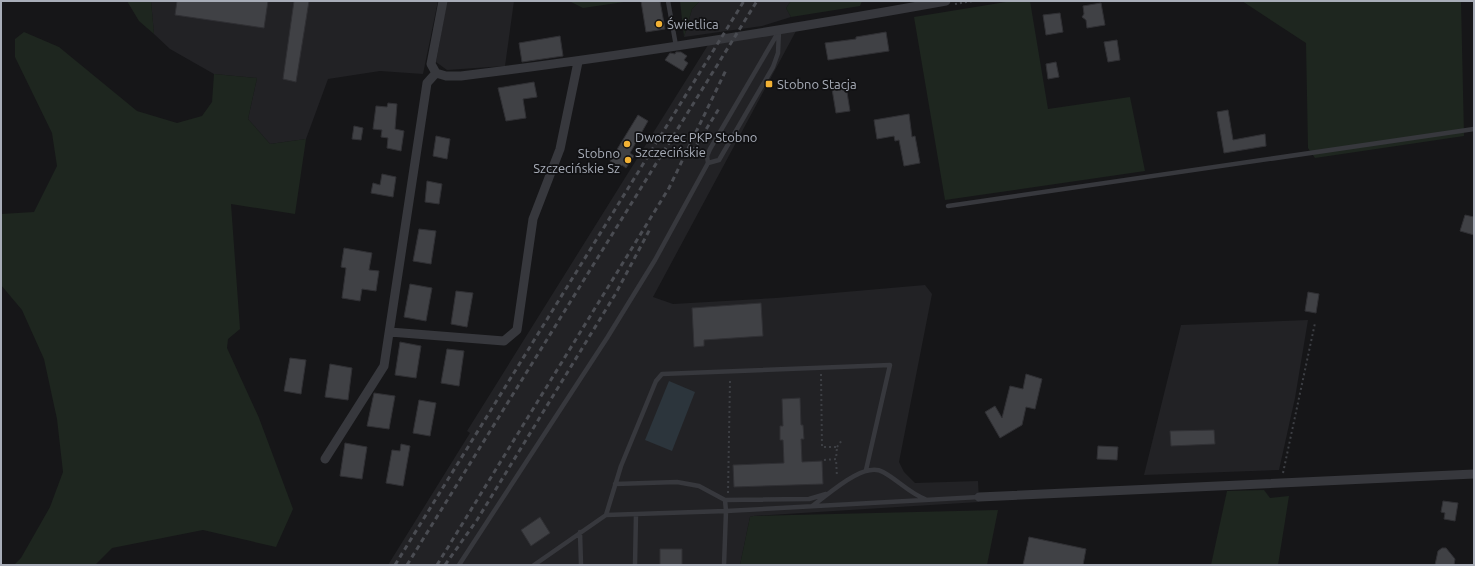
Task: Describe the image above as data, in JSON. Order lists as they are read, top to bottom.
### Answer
{
  "places": {
    "other": ["Świetlica", "Dworzec PKP Stobno Szczecińskie", "Stobno Szczecińskie Sz"],
    "transit": ["Stobno Stacja"]
  }
}
